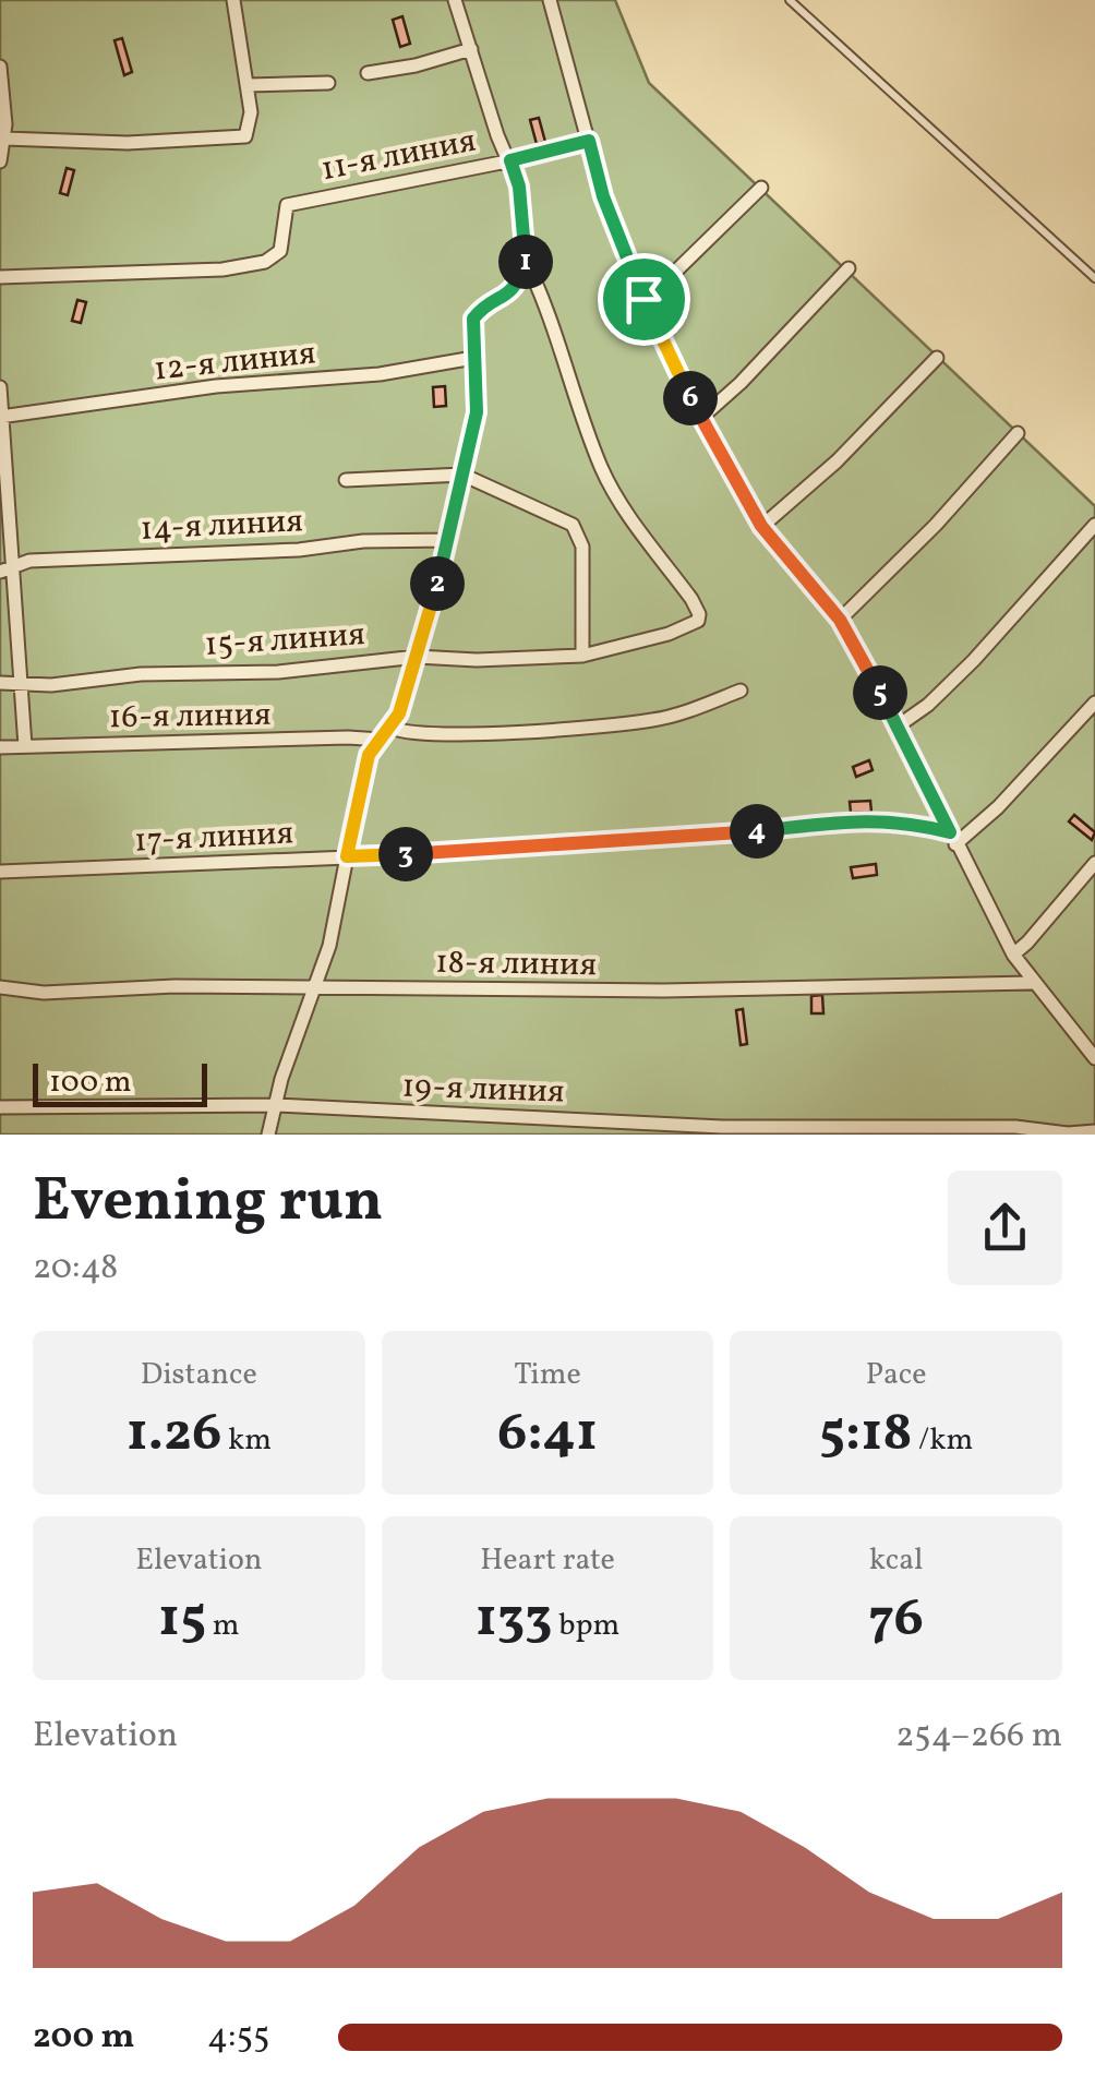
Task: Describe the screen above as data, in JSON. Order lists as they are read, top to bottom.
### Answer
{
  "streets": {
    "street": [
      "11-я линия",
      "12-я линия",
      "14-я линия",
      "15-я линия",
      "16-я линия",
      "17-я линия",
      "18-я линия",
      "19-я линия"
    ]
  },
  "scale_bar": "100 m",
  "page": {
    "pins": [
      "1",
      "6",
      "2",
      "5",
      "4",
      "3"
    ],
    "scale": "100 m",
    "heading": ["Evening run", "20:48"],
    "stats": [
      ["Distance", "1.26 km"],
      ["Time", "6:41"],
      ["Pace", "5:18 /km"],
      ["Elevation", "15 m"],
      ["Heart rate", "133 bpm"],
      ["kcal", "76"]
    ],
    "chart": ["Elevation", "254–266 m"],
    "list": [
      {
        "name": "200 m",
        "note": "4:55"
      }
    ]
  }
}
